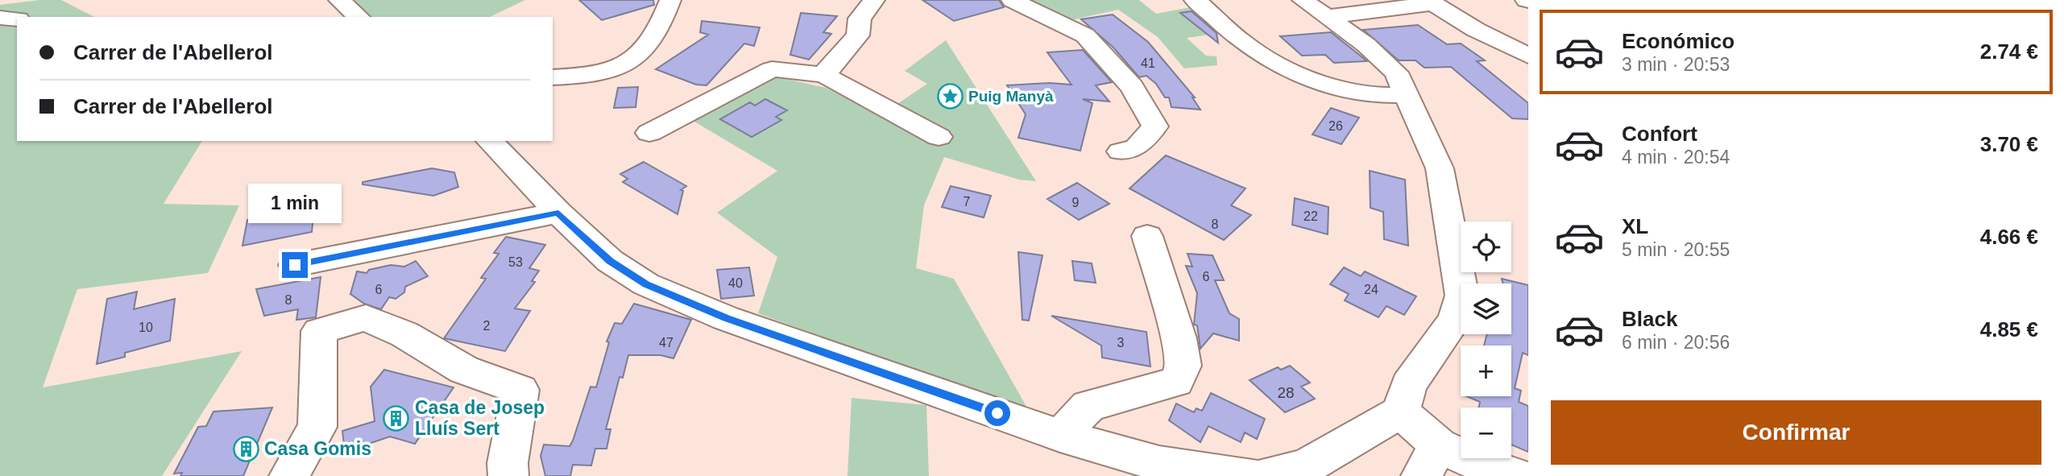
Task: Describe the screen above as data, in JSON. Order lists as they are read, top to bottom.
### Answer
{
  "places": {
    "place": ["Puig Manyà"],
    "building": ["Casa de Josep Lluís Sert", "Casa Gomis"]
  },
  "house_numbers": [
    "41",
    "26",
    "7",
    "9",
    "22",
    "8",
    "53",
    "6",
    "40",
    "6",
    "24",
    "8",
    "2",
    "10",
    "47",
    "3",
    "28"
  ],
  "page": {
    "list": [
      {
        "name": "Económico",
        "note": "3 min · 20:53",
        "value": "2.74 €"
      },
      {
        "name": "Confort",
        "note": "4 min · 20:54",
        "value": "3.70 €"
      },
      {
        "name": "XL",
        "note": "5 min · 20:55",
        "value": "4.66 €"
      },
      {
        "name": "Black",
        "note": "6 min · 20:56",
        "value": "4.85 €"
      }
    ],
    "banner": ["Carrer de l'Abellerol", "Carrer de l'Abellerol"],
    "bubble": "1 min",
    "map_buttons": ["+", "−"],
    "buttons": "Confirmar"
  }
}
